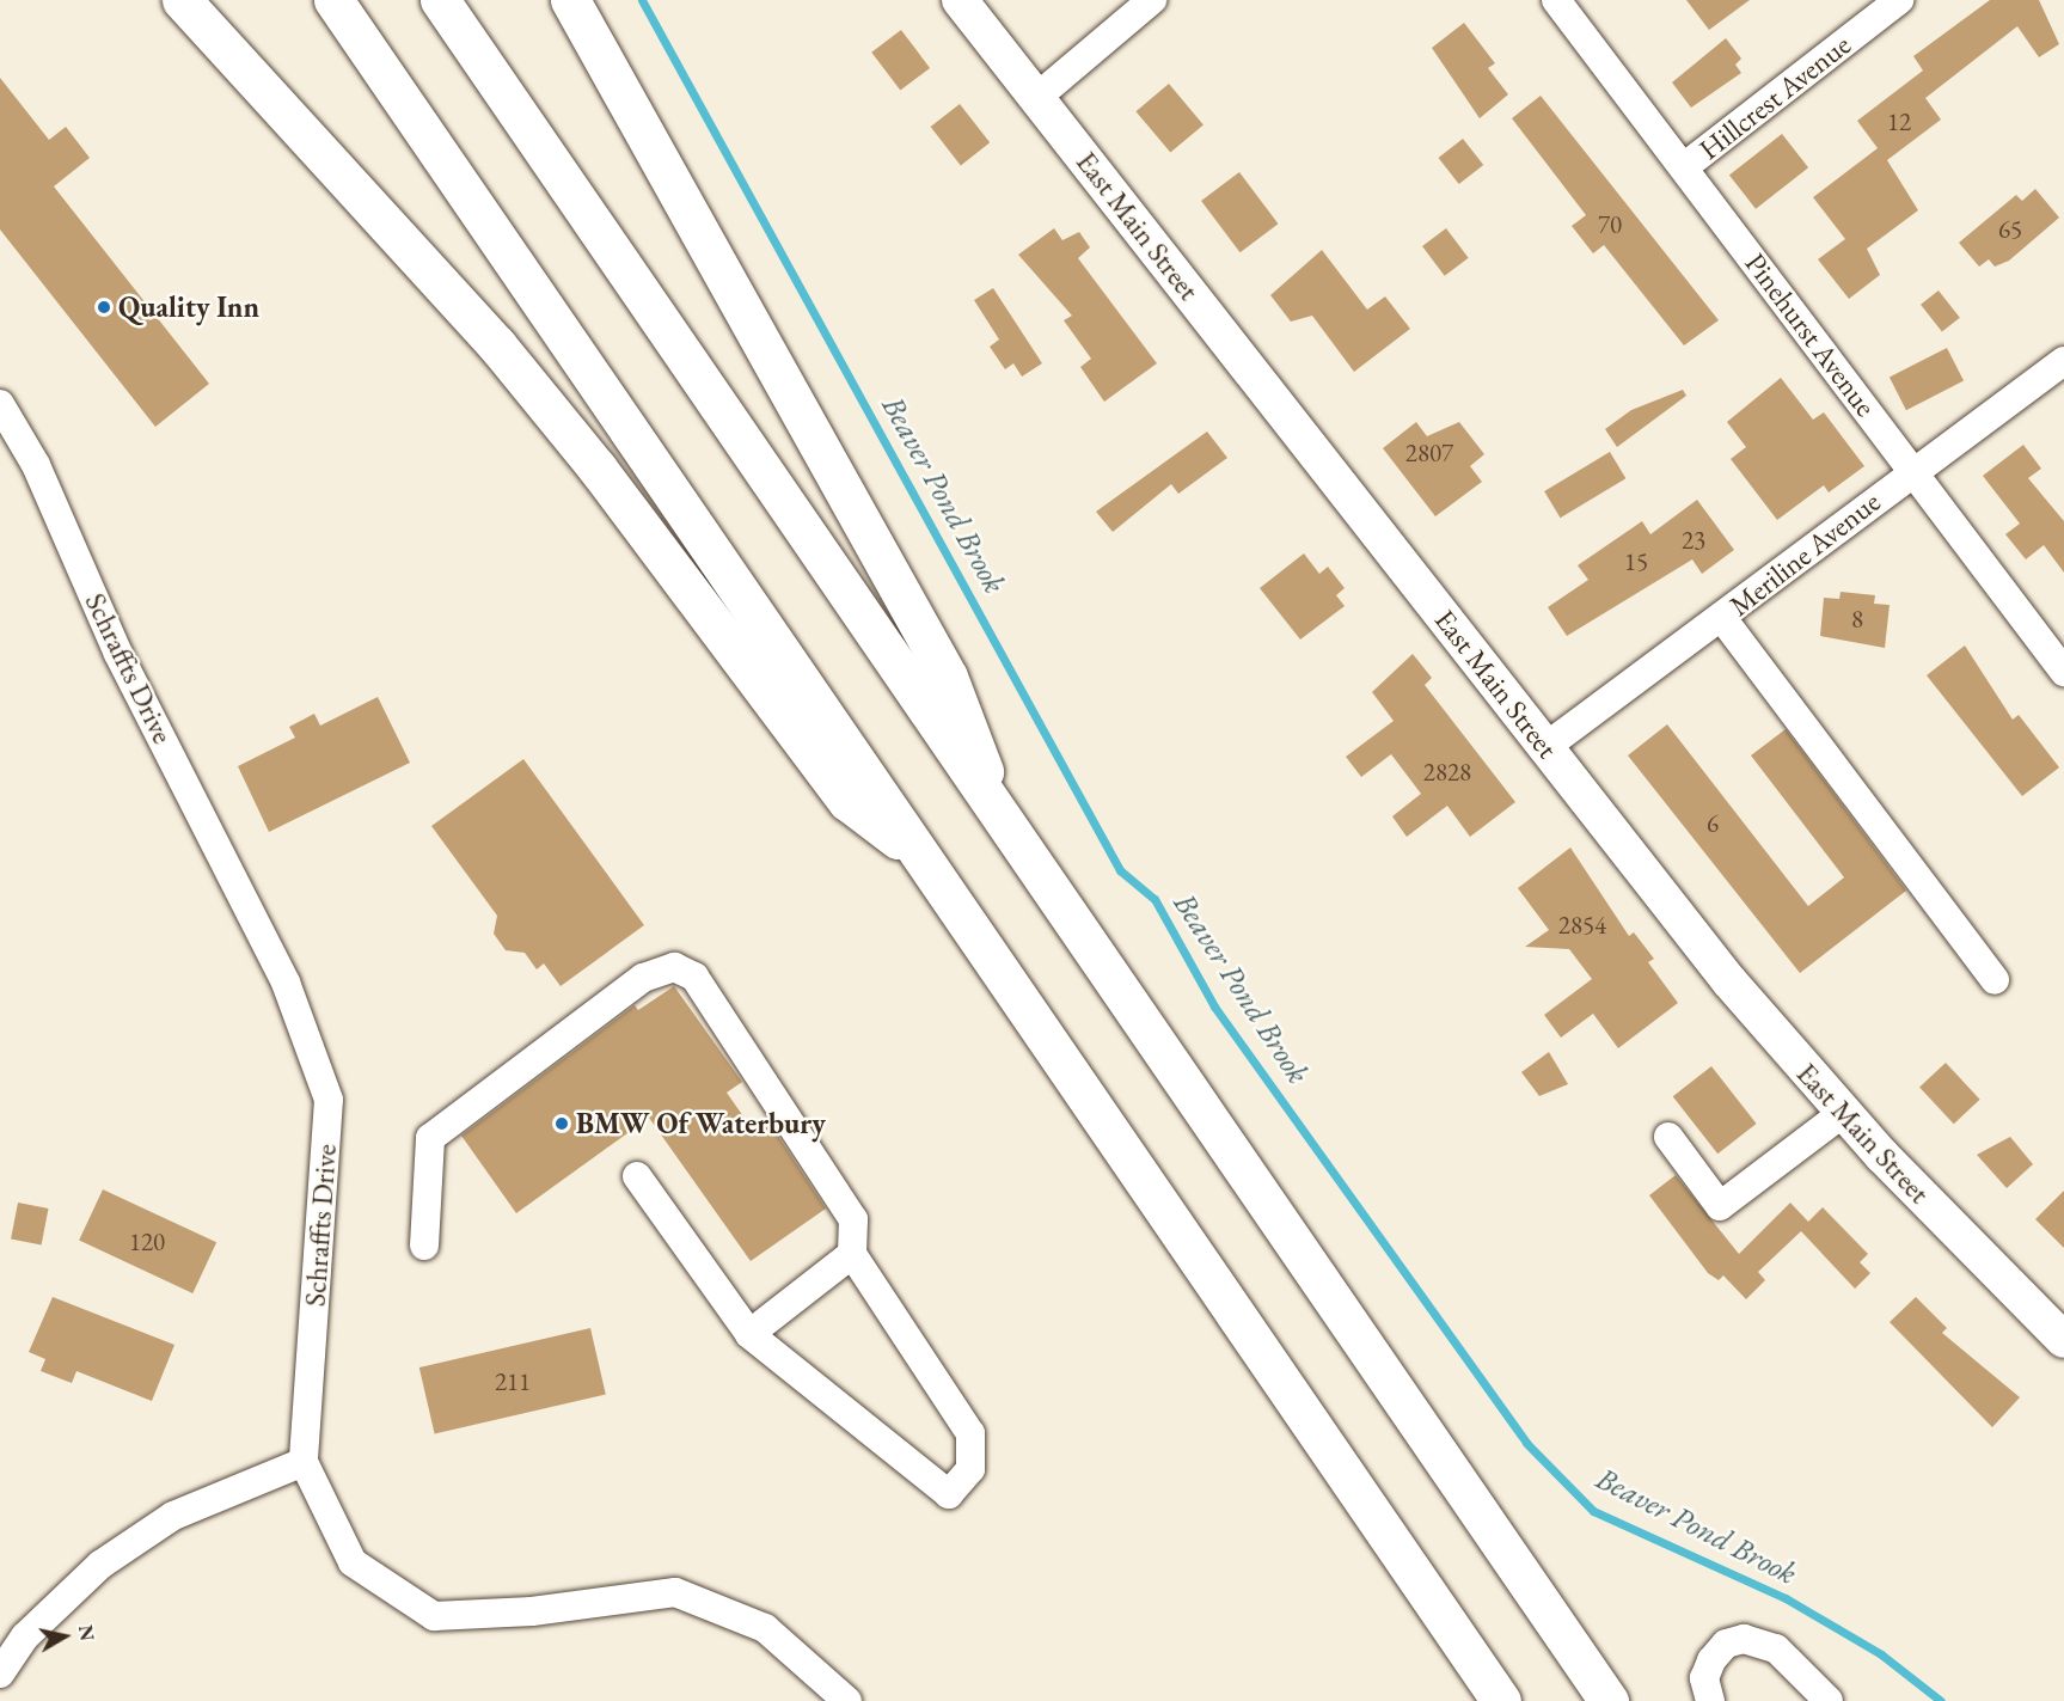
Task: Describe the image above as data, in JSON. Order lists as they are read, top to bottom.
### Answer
{
  "streets": {
    "main road": ["East Main Street"],
    "street": [
      "Hillcrest Avenue",
      "Pinehurst Avenue",
      "Meriline Avenue",
      "Schraffts Drive"
    ]
  },
  "crossings": [
    ["Hillcrest Avenue", "Pinehurst Avenue"],
    ["East Main Street", "Meriline Avenue"],
    ["Pinehurst Avenue", "Meriline Avenue"]
  ],
  "water": ["Beaver Pond Brook"],
  "places": ["Quality Inn", "BMW Of Waterbury"],
  "house_numbers": [
    "12",
    "70",
    "65",
    "2807",
    "23",
    "15",
    "8",
    "2828",
    "6",
    "2854",
    "120",
    "211"
  ],
  "north": "right"
}
